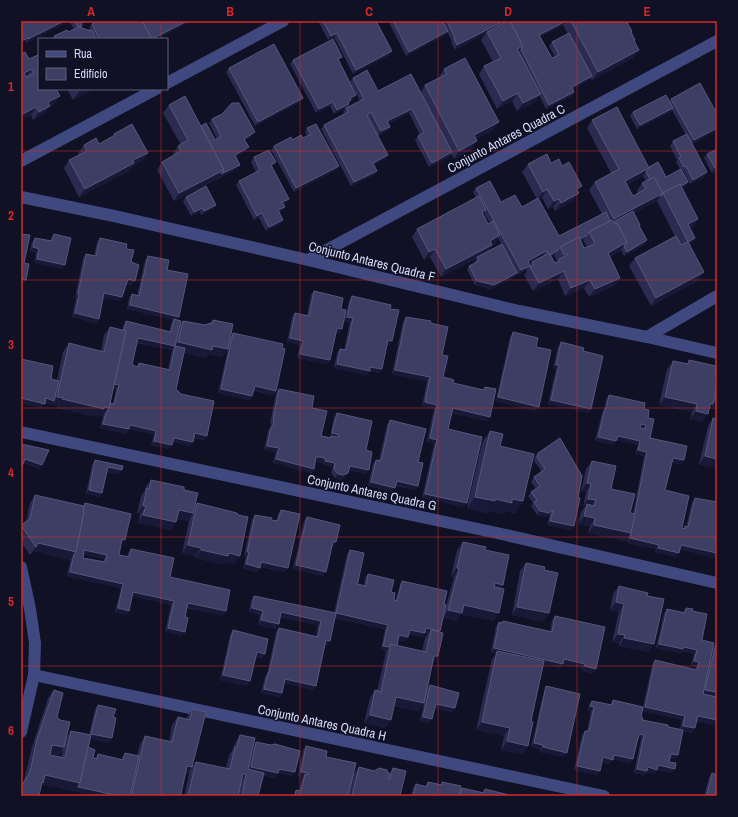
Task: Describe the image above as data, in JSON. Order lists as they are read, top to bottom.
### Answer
{
  "streets": {
    "street": [
      "Conjunto Antares Quadra C",
      "Conjunto Antares Quadra F",
      "Conjunto Antares Quadra G",
      "Conjunto Antares Quadra H"
    ]
  },
  "crossings": [
    ["Conjunto Antares Quadra C", "Conjunto Antares Quadra F"]
  ],
  "legend": ["Rua", "Edifício"],
  "grid": {
    "columns": [
      "A",
      "B",
      "C",
      "D",
      "E"
    ],
    "rows": [
      "1",
      "2",
      "3",
      "4",
      "5",
      "6"
    ]
  }
}
